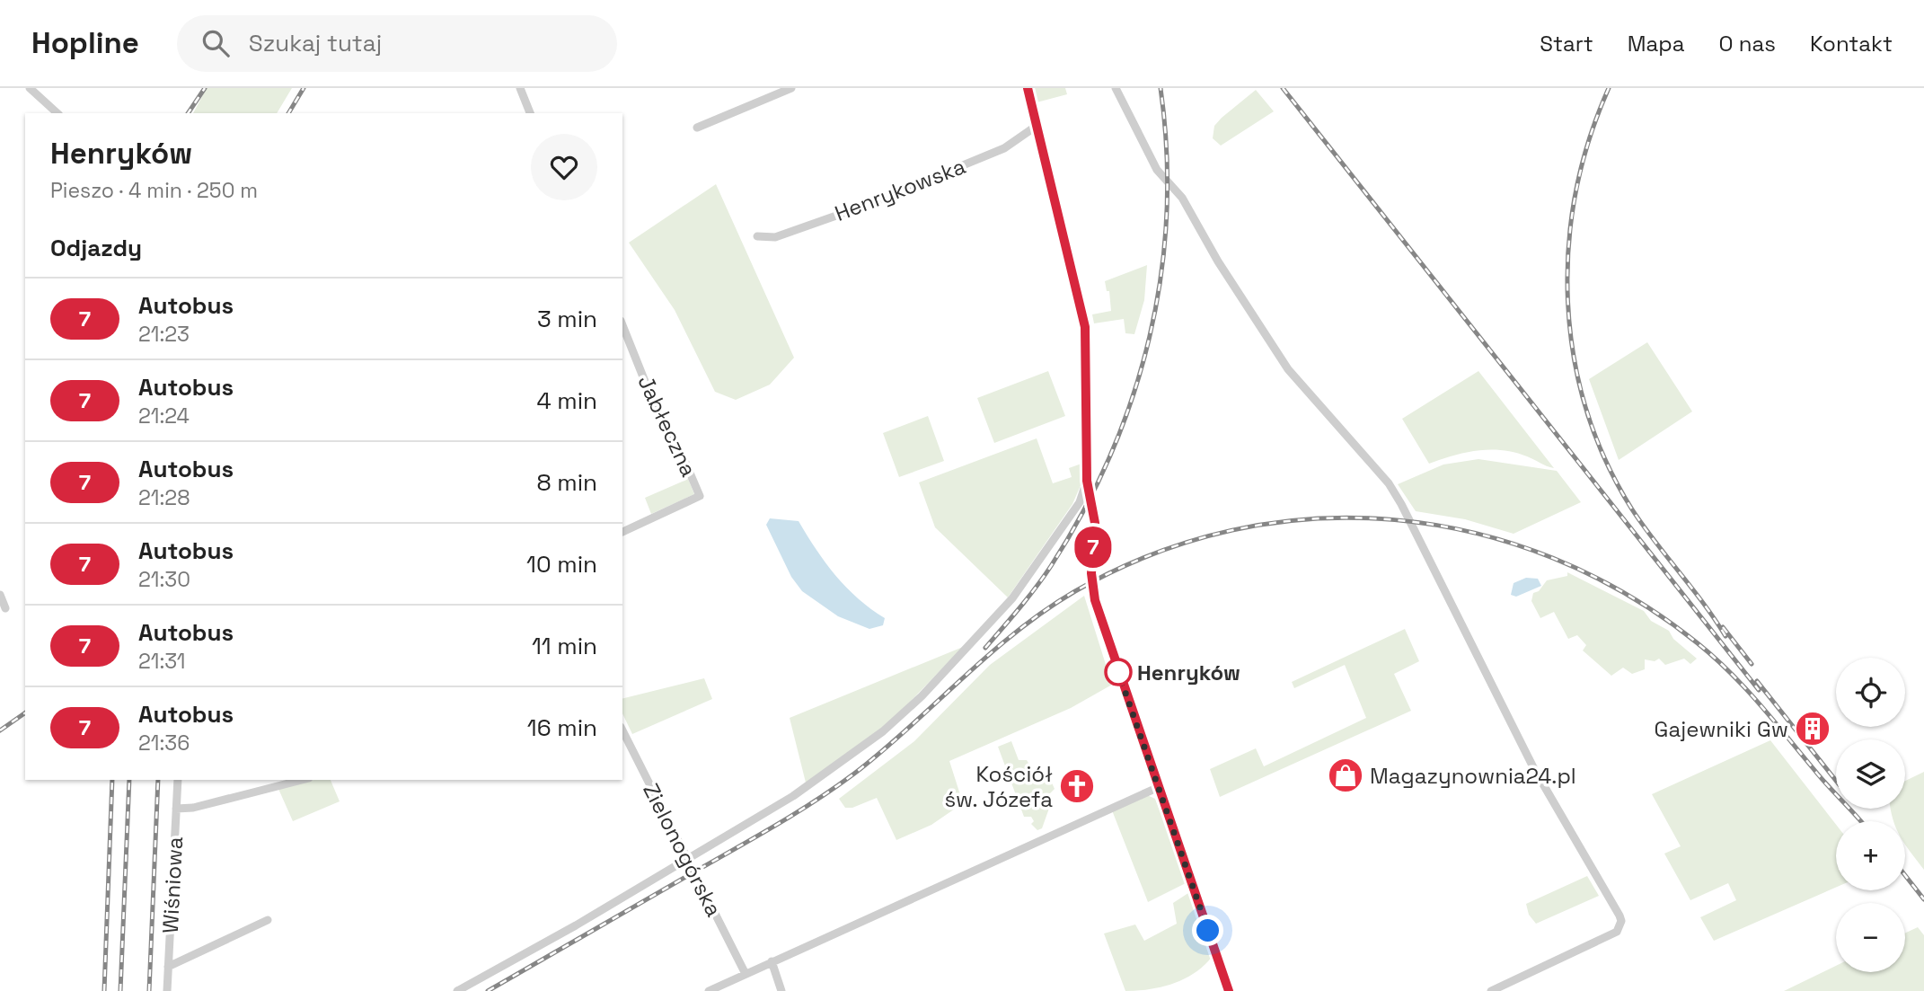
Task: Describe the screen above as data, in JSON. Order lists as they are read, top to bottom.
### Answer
{
  "streets": {
    "street": [
      "Henrykowska",
      "Jabłeczna",
      "Zielonogórska",
      "Wiśniowa"
    ]
  },
  "places": {
    "other": ["Henryków"],
    "building": ["Gajewniki Gw"],
    "shop": ["Magazynownia24.pl"],
    "church": ["Kościół św. Józefa"]
  },
  "lines": ["bus line 7"],
  "page": {
    "header": "Hopline",
    "search": "Szukaj tutaj",
    "nav": [
      "Start",
      "Mapa",
      "O nas",
      "Kontakt"
    ],
    "on_map": "7",
    "heading": [
      ["Henryków", "Pieszo · 4 min · 250 m"],
      "Odjazdy"
    ],
    "list": [
      {
        "mark": "7",
        "name": "Autobus",
        "note": "21:23",
        "value": "3 min"
      },
      {
        "mark": "7",
        "name": "Autobus",
        "note": "21:24",
        "value": "4 min"
      },
      {
        "mark": "7",
        "name": "Autobus",
        "note": "21:28",
        "value": "8 min"
      },
      {
        "mark": "7",
        "name": "Autobus",
        "note": "21:30",
        "value": "10 min"
      },
      {
        "mark": "7",
        "name": "Autobus",
        "note": "21:31",
        "value": "11 min"
      },
      {
        "mark": "7",
        "name": "Autobus",
        "note": "21:36",
        "value": "16 min"
      }
    ],
    "map_buttons": ["+", "−"]
  }
}
